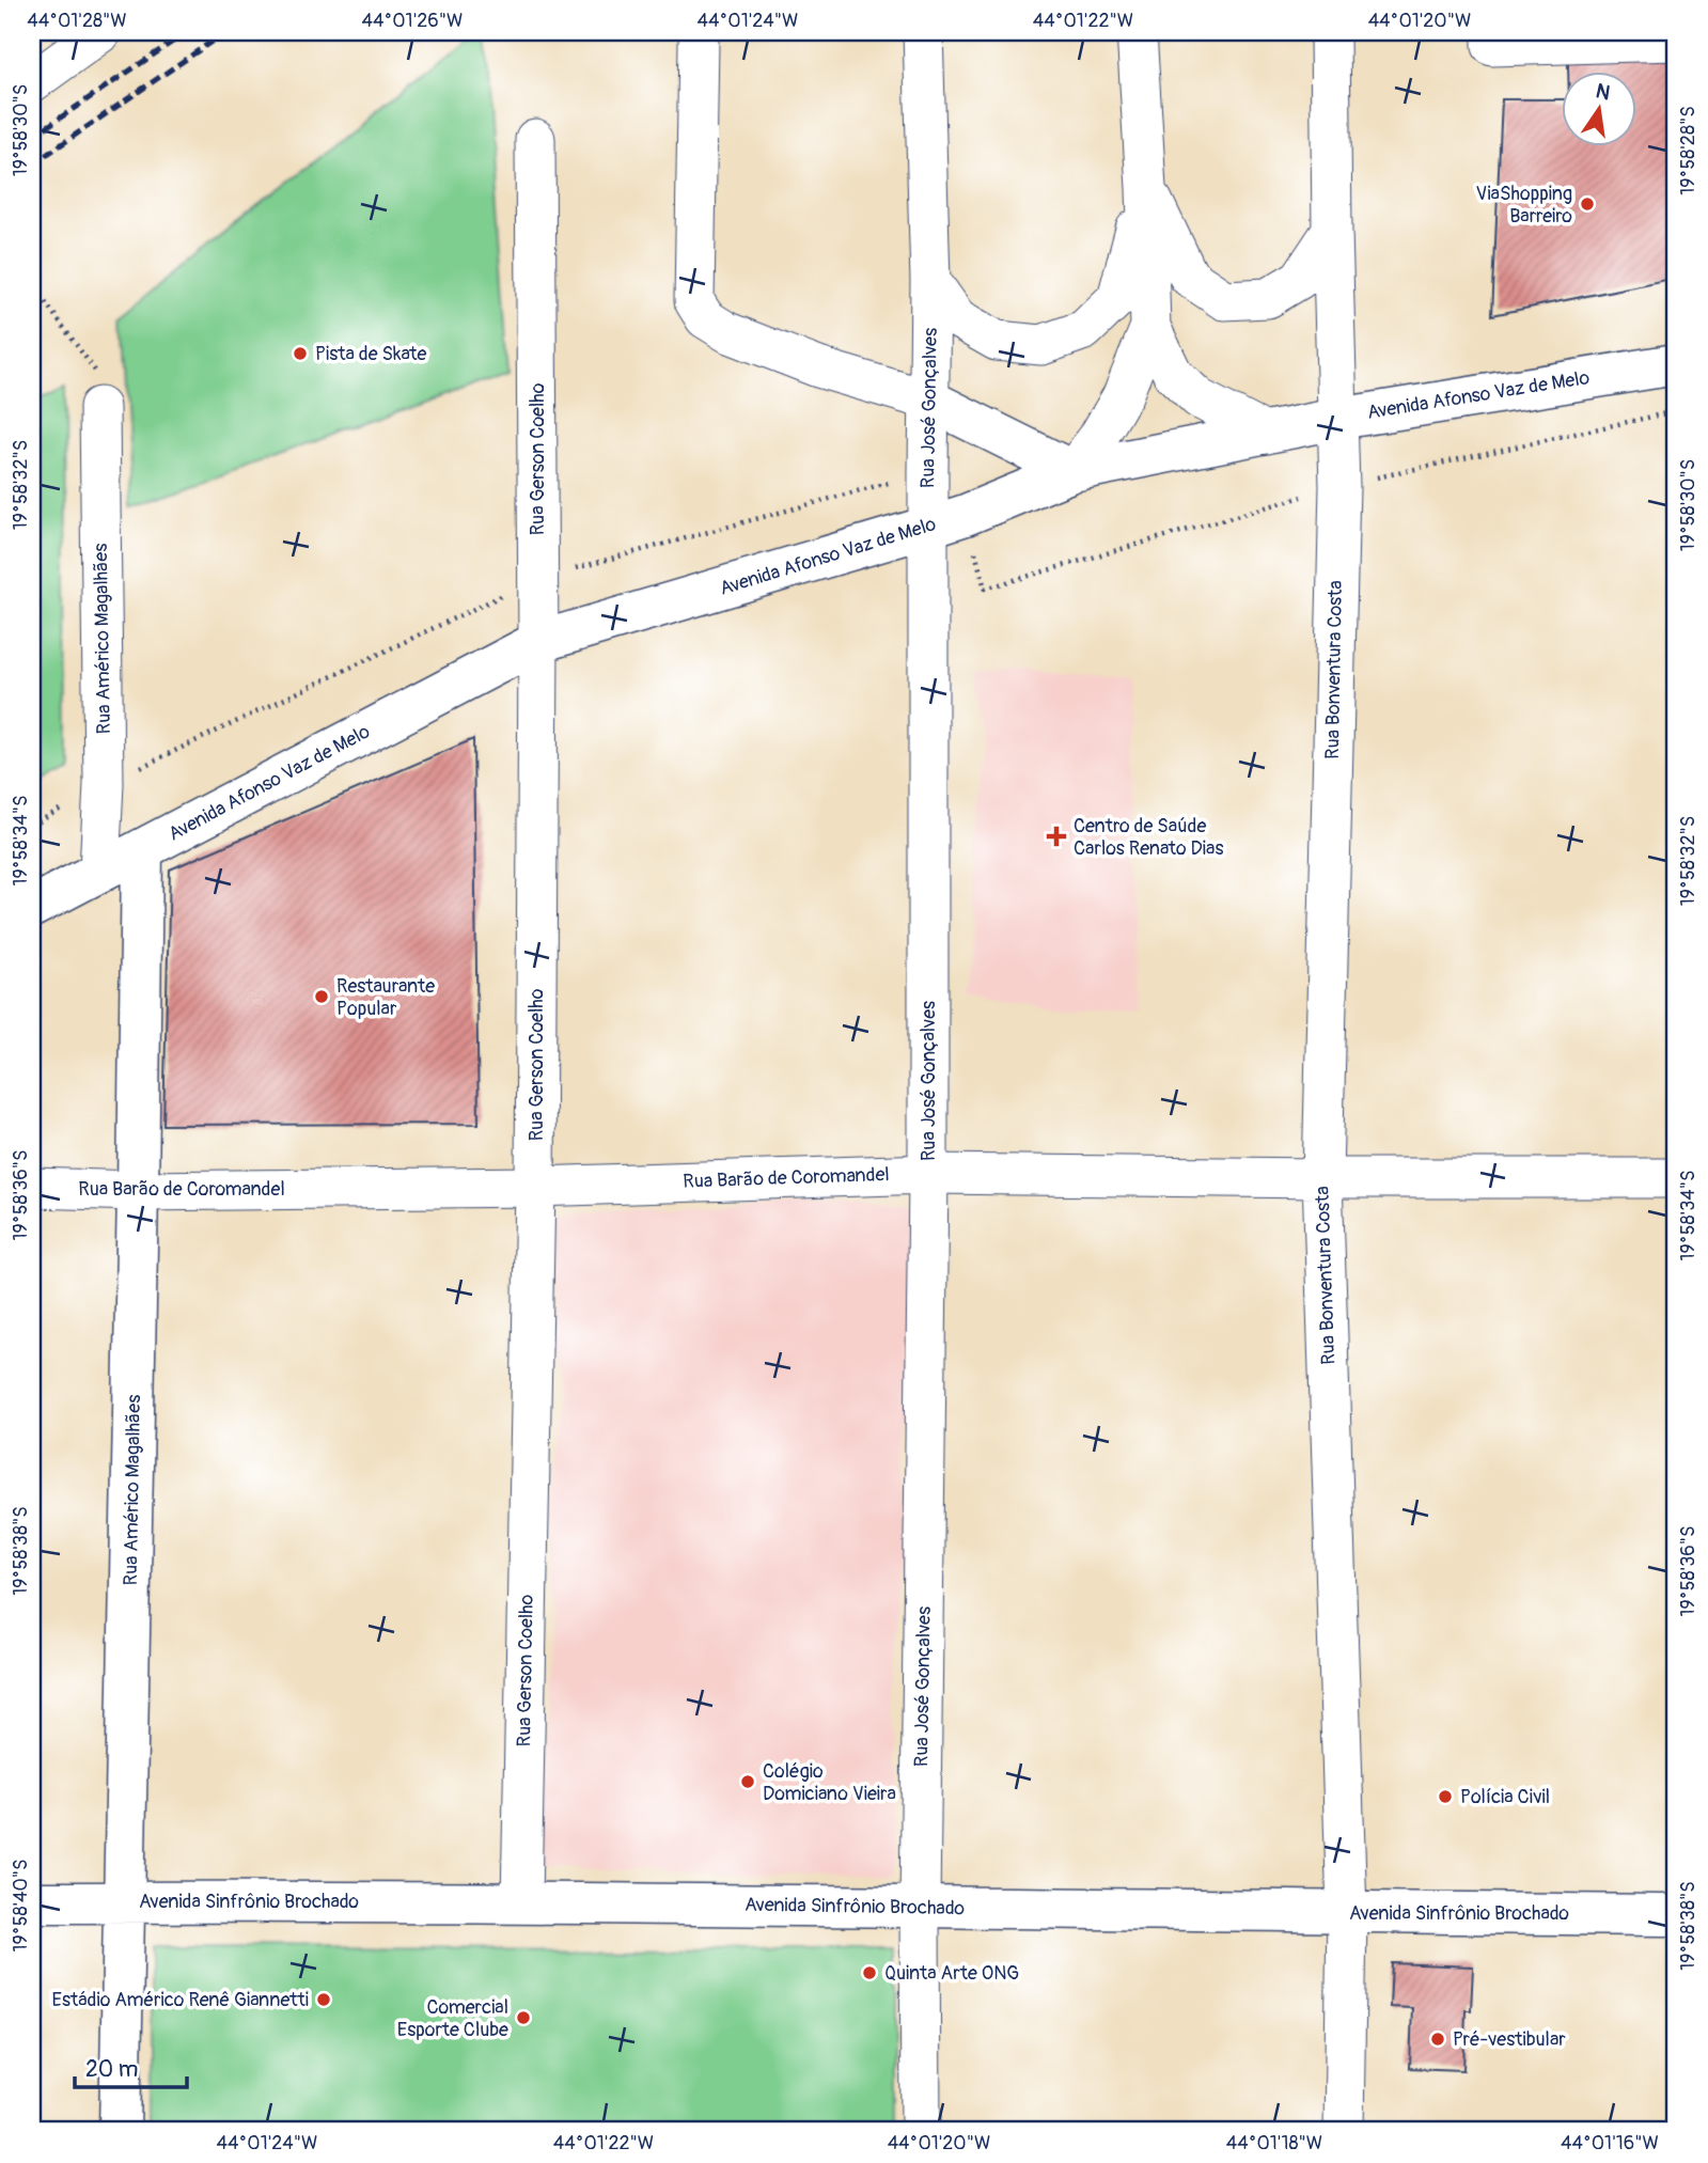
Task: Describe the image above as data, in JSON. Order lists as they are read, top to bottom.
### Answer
{
  "streets": {
    "main road": ["Avenida Afonso Vaz de Melo", "Rua Américo Magalhães", "Avenida Sinfrônio Brochado"],
    "street": [
      "Rua José Gonçalves",
      "Rua Gerson Coelho",
      "Rua Bonventura Costa",
      "Rua Barão de Coromandel"
    ]
  },
  "crossings": [
    ["Avenida Afonso Vaz de Melo", "Rua José Gonçalves"],
    ["Avenida Afonso Vaz de Melo", "Rua Gerson Coelho"],
    ["Avenida Afonso Vaz de Melo", "Rua Américo Magalhães"],
    ["Avenida Afonso Vaz de Melo", "Rua Bonventura Costa"],
    ["Rua José Gonçalves", "Rua Barão de Coromandel"],
    ["Rua José Gonçalves", "Avenida Sinfrônio Brochado"],
    ["Rua Gerson Coelho", "Rua Barão de Coromandel"],
    ["Rua Gerson Coelho", "Avenida Sinfrônio Brochado"],
    ["Rua Américo Magalhães", "Rua Barão de Coromandel"],
    ["Rua Américo Magalhães", "Avenida Sinfrônio Brochado"],
    ["Rua Bonventura Costa", "Rua Barão de Coromandel"],
    ["Rua Bonventura Costa", "Avenida Sinfrônio Brochado"]
  ],
  "places": {
    "other": [
      "ViaShopping Barreiro",
      "Pista de Skate",
      "Restaurante Popular",
      "Colégio Domiciano Vieira",
      "Polícia Civil",
      "Quinta Arte ONG",
      "Estádio Américo Renê Giannetti",
      "Comercial Esporte Clube",
      "Pré-vestibular"
    ],
    "health": ["Centro de Saúde Carlos Renato Dias"]
  },
  "scale_bar": "20 m",
  "north": "top",
  "coordinates": [
    "44°01'28\"W",
    "44°01'26\"W",
    "44°01'24\"W",
    "44°01'22\"W",
    "44°01'20\"W",
    "19°58'30\"S",
    "19°58'28\"S",
    "19°58'32\"S",
    "19°58'34\"S",
    "19°58'36\"S",
    "19°58'38\"S",
    "19°58'40\"S",
    "44°01'18\"W",
    "44°01'16\"W"
  ]
}
